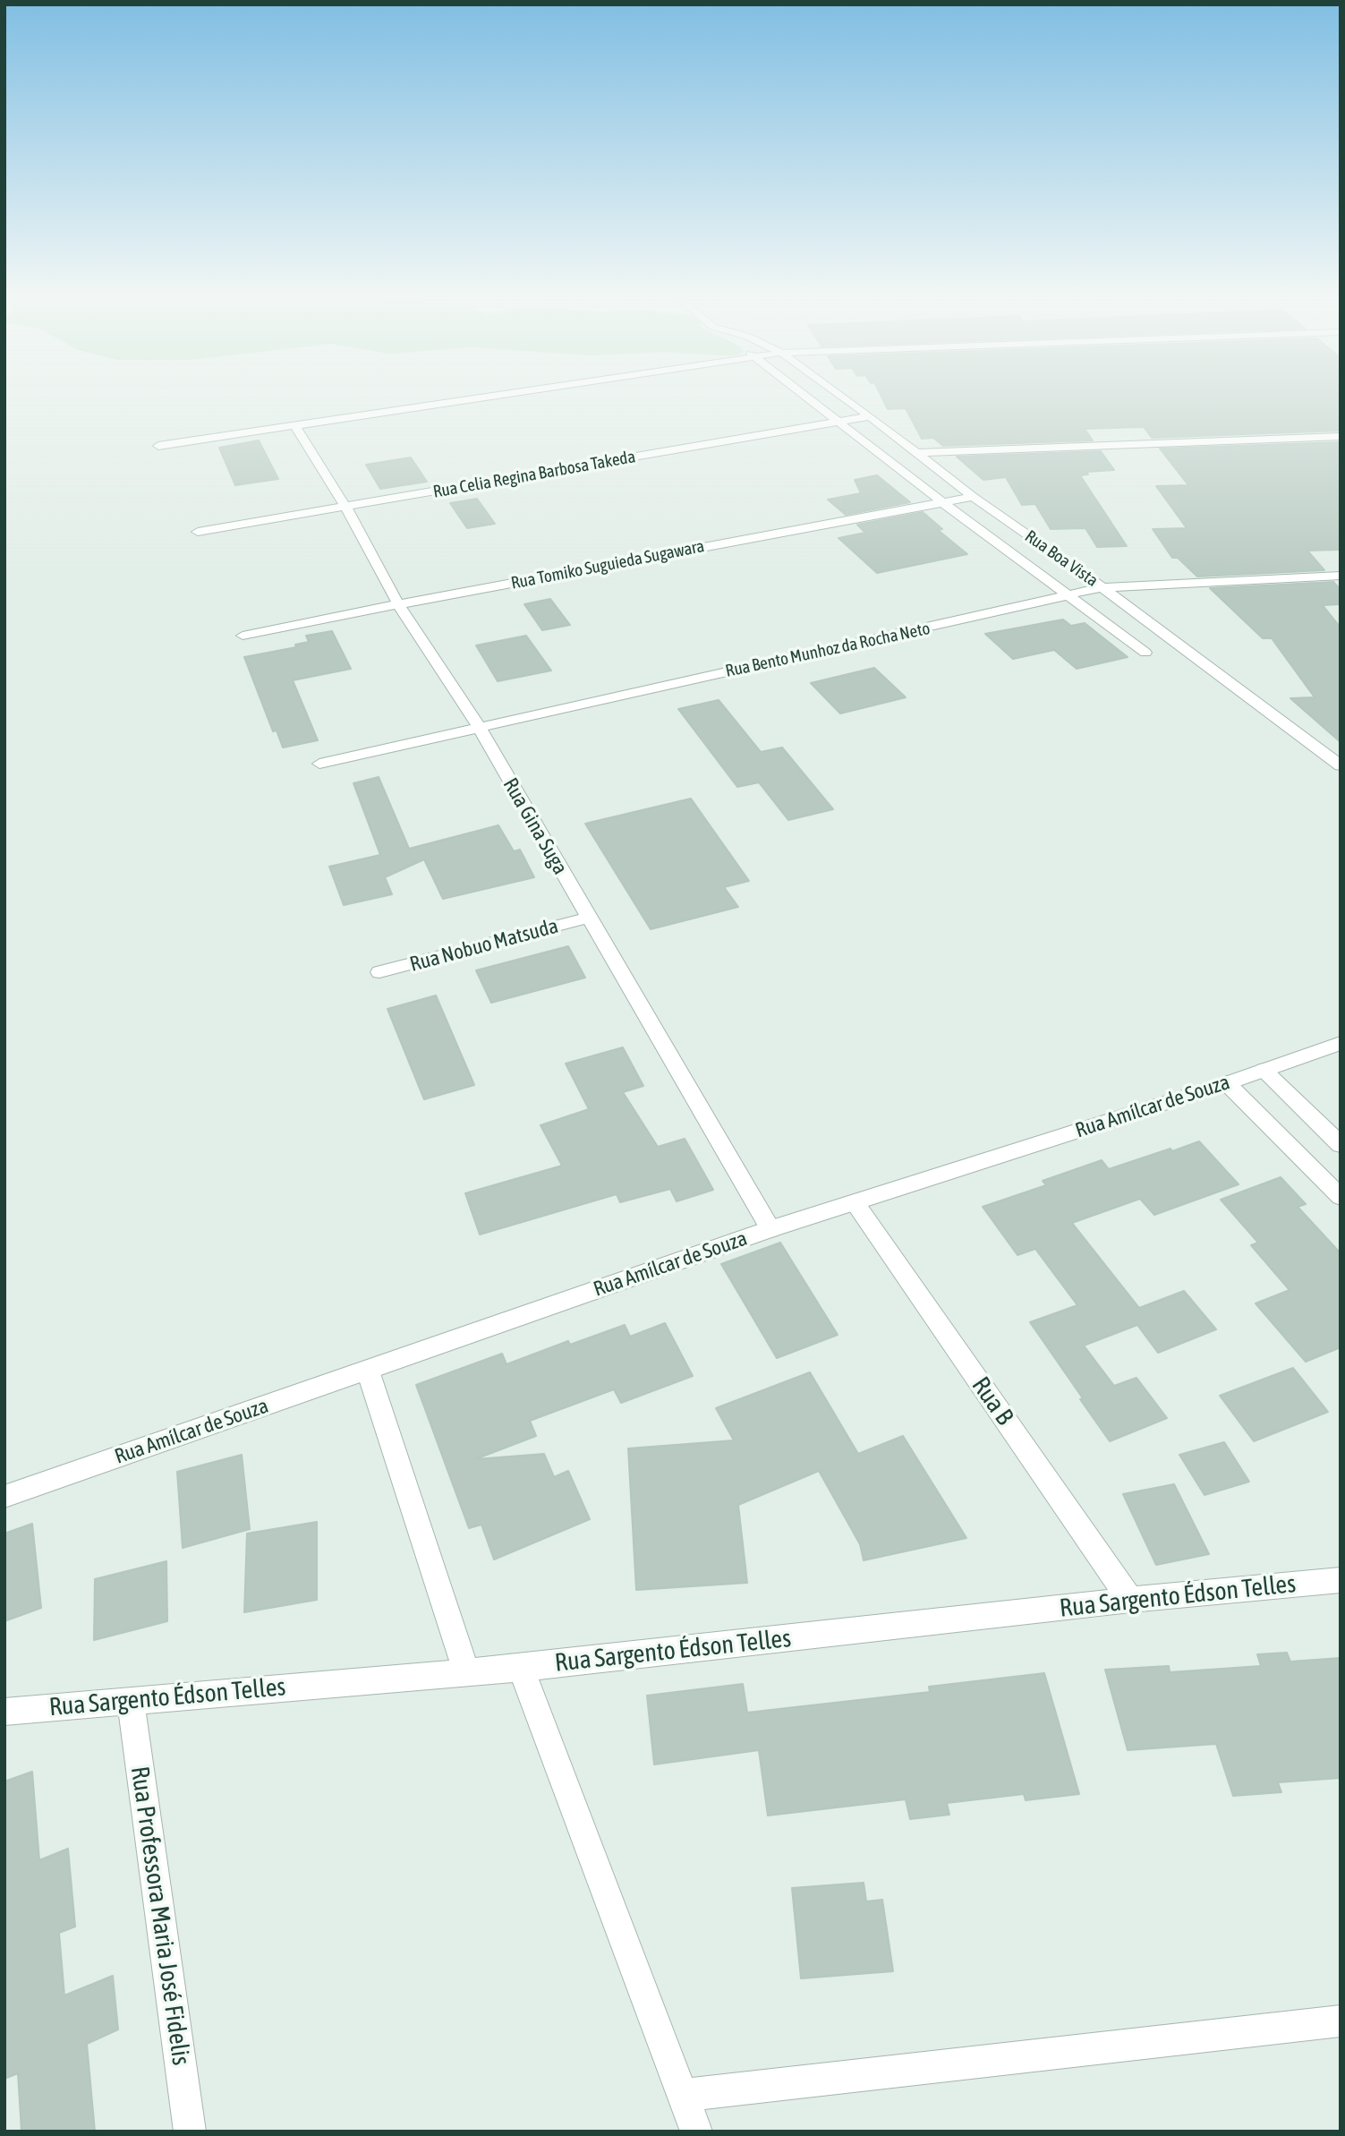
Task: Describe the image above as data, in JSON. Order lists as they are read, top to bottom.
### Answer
{
  "streets": {
    "street": [
      "Rua Celia Regina Barbosa Takeda",
      "Rua Boa Vista",
      "Rua Tomiko Suguieda Sugawara",
      "Rua Bento Munhoz da Rocha Neto",
      "Rua Gina Suga",
      "Rua Nobuo Matsuda",
      "Rua Amílcar de Souza",
      "Rua B",
      "Rua Sargento Édson Telles",
      "Rua Professora Maria José Fidelis"
    ]
  },
  "crossings": [
    ["Rua Celia Regina Barbosa Takeda", "Rua Boa Vista"],
    ["Rua Celia Regina Barbosa Takeda", "Rua Gina Suga"],
    ["Rua Boa Vista", "Rua Tomiko Suguieda Sugawara"],
    ["Rua Boa Vista", "Rua Bento Munhoz da Rocha Neto"],
    ["Rua Tomiko Suguieda Sugawara", "Rua Gina Suga"],
    ["Rua Bento Munhoz da Rocha Neto", "Rua Gina Suga"],
    ["Rua Gina Suga", "Rua Nobuo Matsuda"],
    ["Rua Gina Suga", "Rua Amílcar de Souza"],
    ["Rua Amílcar de Souza", "Rua B"],
    ["Rua B", "Rua Sargento Édson Telles"],
    ["Rua Sargento Édson Telles", "Rua Professora Maria José Fidelis"]
  ]
}
